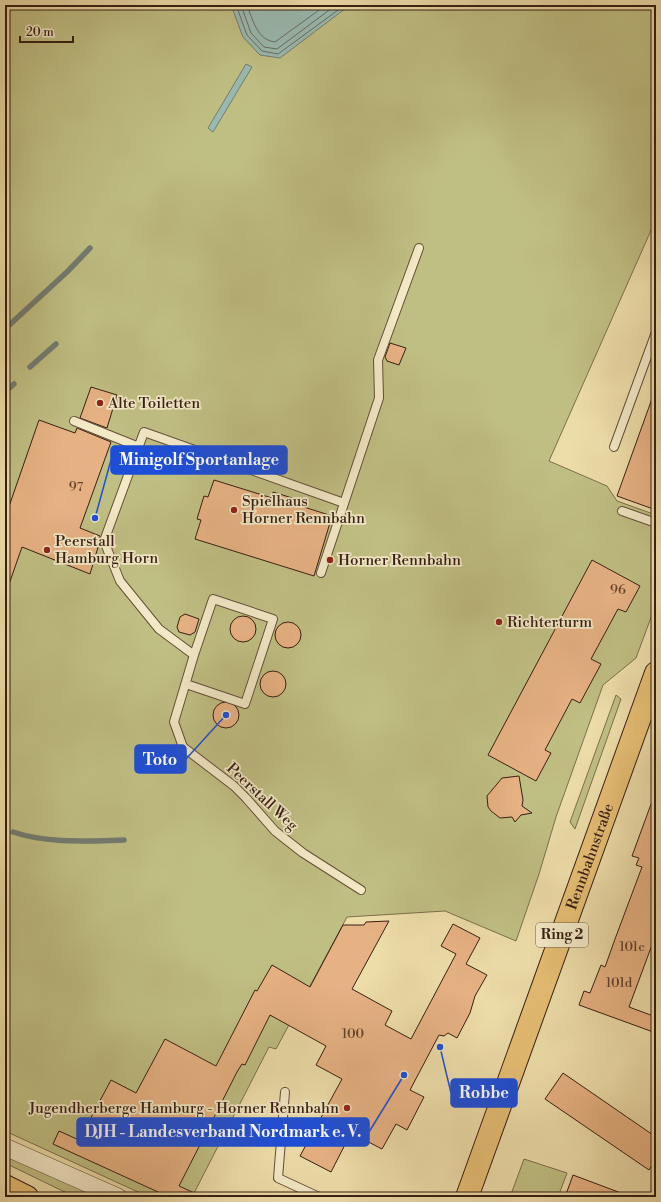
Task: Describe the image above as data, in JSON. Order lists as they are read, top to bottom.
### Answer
{
  "streets": {
    "main road": ["Rennbahnstraße", "Ring 2"],
    "lane": ["Peerstall Weg"]
  },
  "places": [
    "Alte Toiletten",
    "Spielhaus Horner Rennbahn",
    "Minigolf Sportanlage",
    "Peerstall Hamburg Horn",
    "Horner Rennbahn",
    "Richterturm",
    "Toto",
    "Robbe",
    "DJH - Landesverband Nordmark e. V.",
    "Jugendherberge Hamburg - Horner Rennbahn"
  ],
  "house_numbers": [
    "97",
    "96",
    "101c",
    "101d",
    "100"
  ],
  "scale_bar": "20 m"
}
